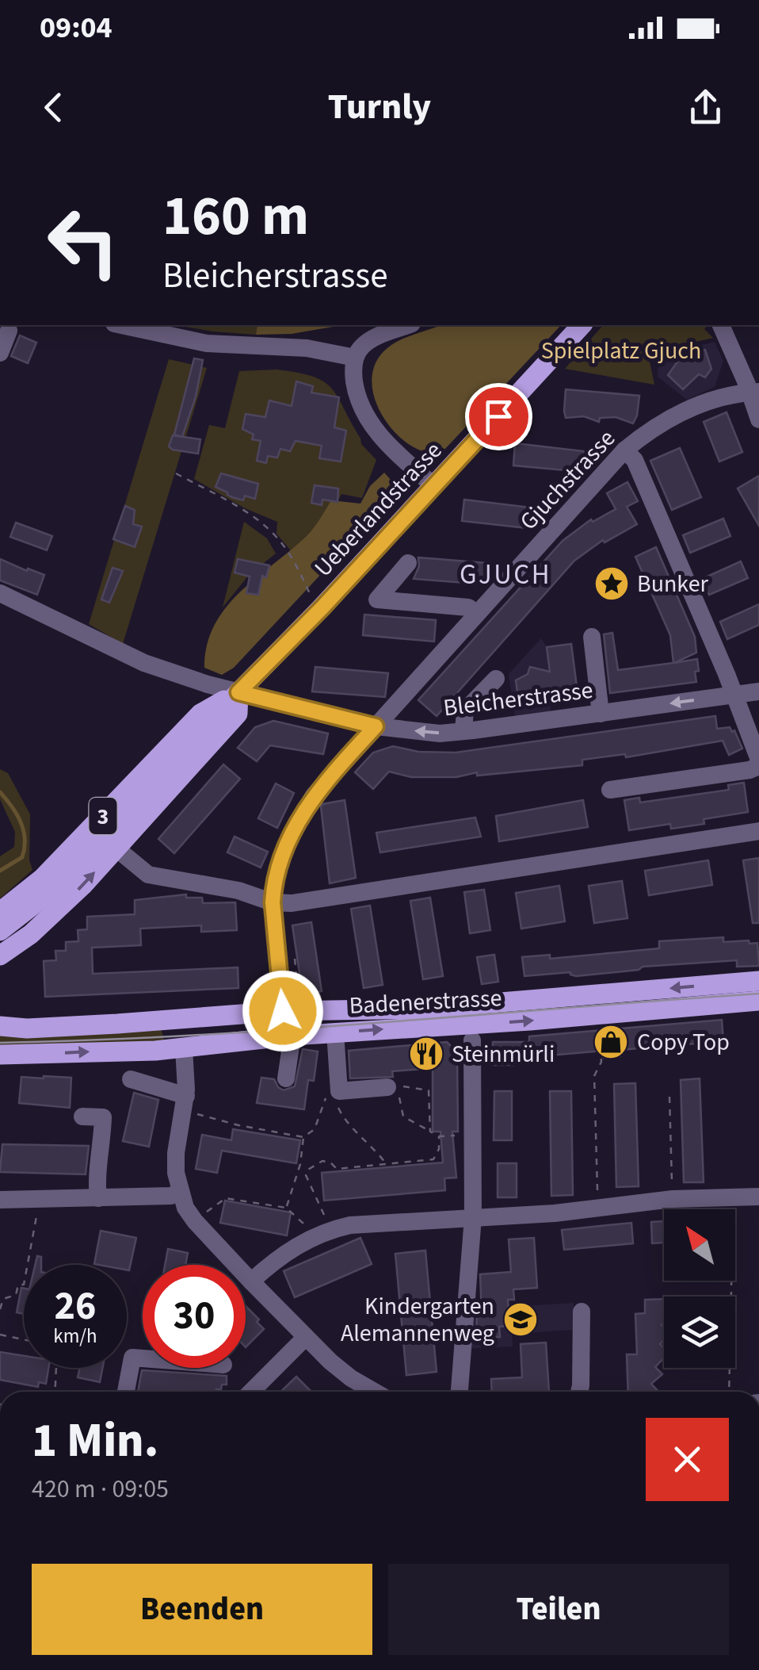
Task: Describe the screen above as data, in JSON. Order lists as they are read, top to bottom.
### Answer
{
  "streets": {
    "main road": ["Ueberlandstrasse", "3", "Badenerstrasse"],
    "street": ["Gjuchstrasse", "Bleicherstrasse"]
  },
  "crossings": [
    ["Gjuchstrasse", "Bleicherstrasse"],
    ["Gjuchstrasse", "Badenerstrasse"],
    ["Ueberlandstrasse", "Bleicherstrasse"]
  ],
  "districts": ["GJUCH"],
  "parks": ["Spielplatz Gjuch"],
  "places": {
    "place": ["Bunker"],
    "shop": ["Copy Top"],
    "restaurant": ["Steinmürli"],
    "school or university": ["Kindergarten Alemannenweg"]
  },
  "north": "top left",
  "page": {
    "status": "09:04",
    "header": "Turnly",
    "turn": ["160 m", "Bleicherstrasse"],
    "speed": "26 km/h",
    "limit": "30",
    "heading": ["1 Min.", "420 m · 09:05"],
    "buttons": ["Beenden", "Teilen"]
  }
}
